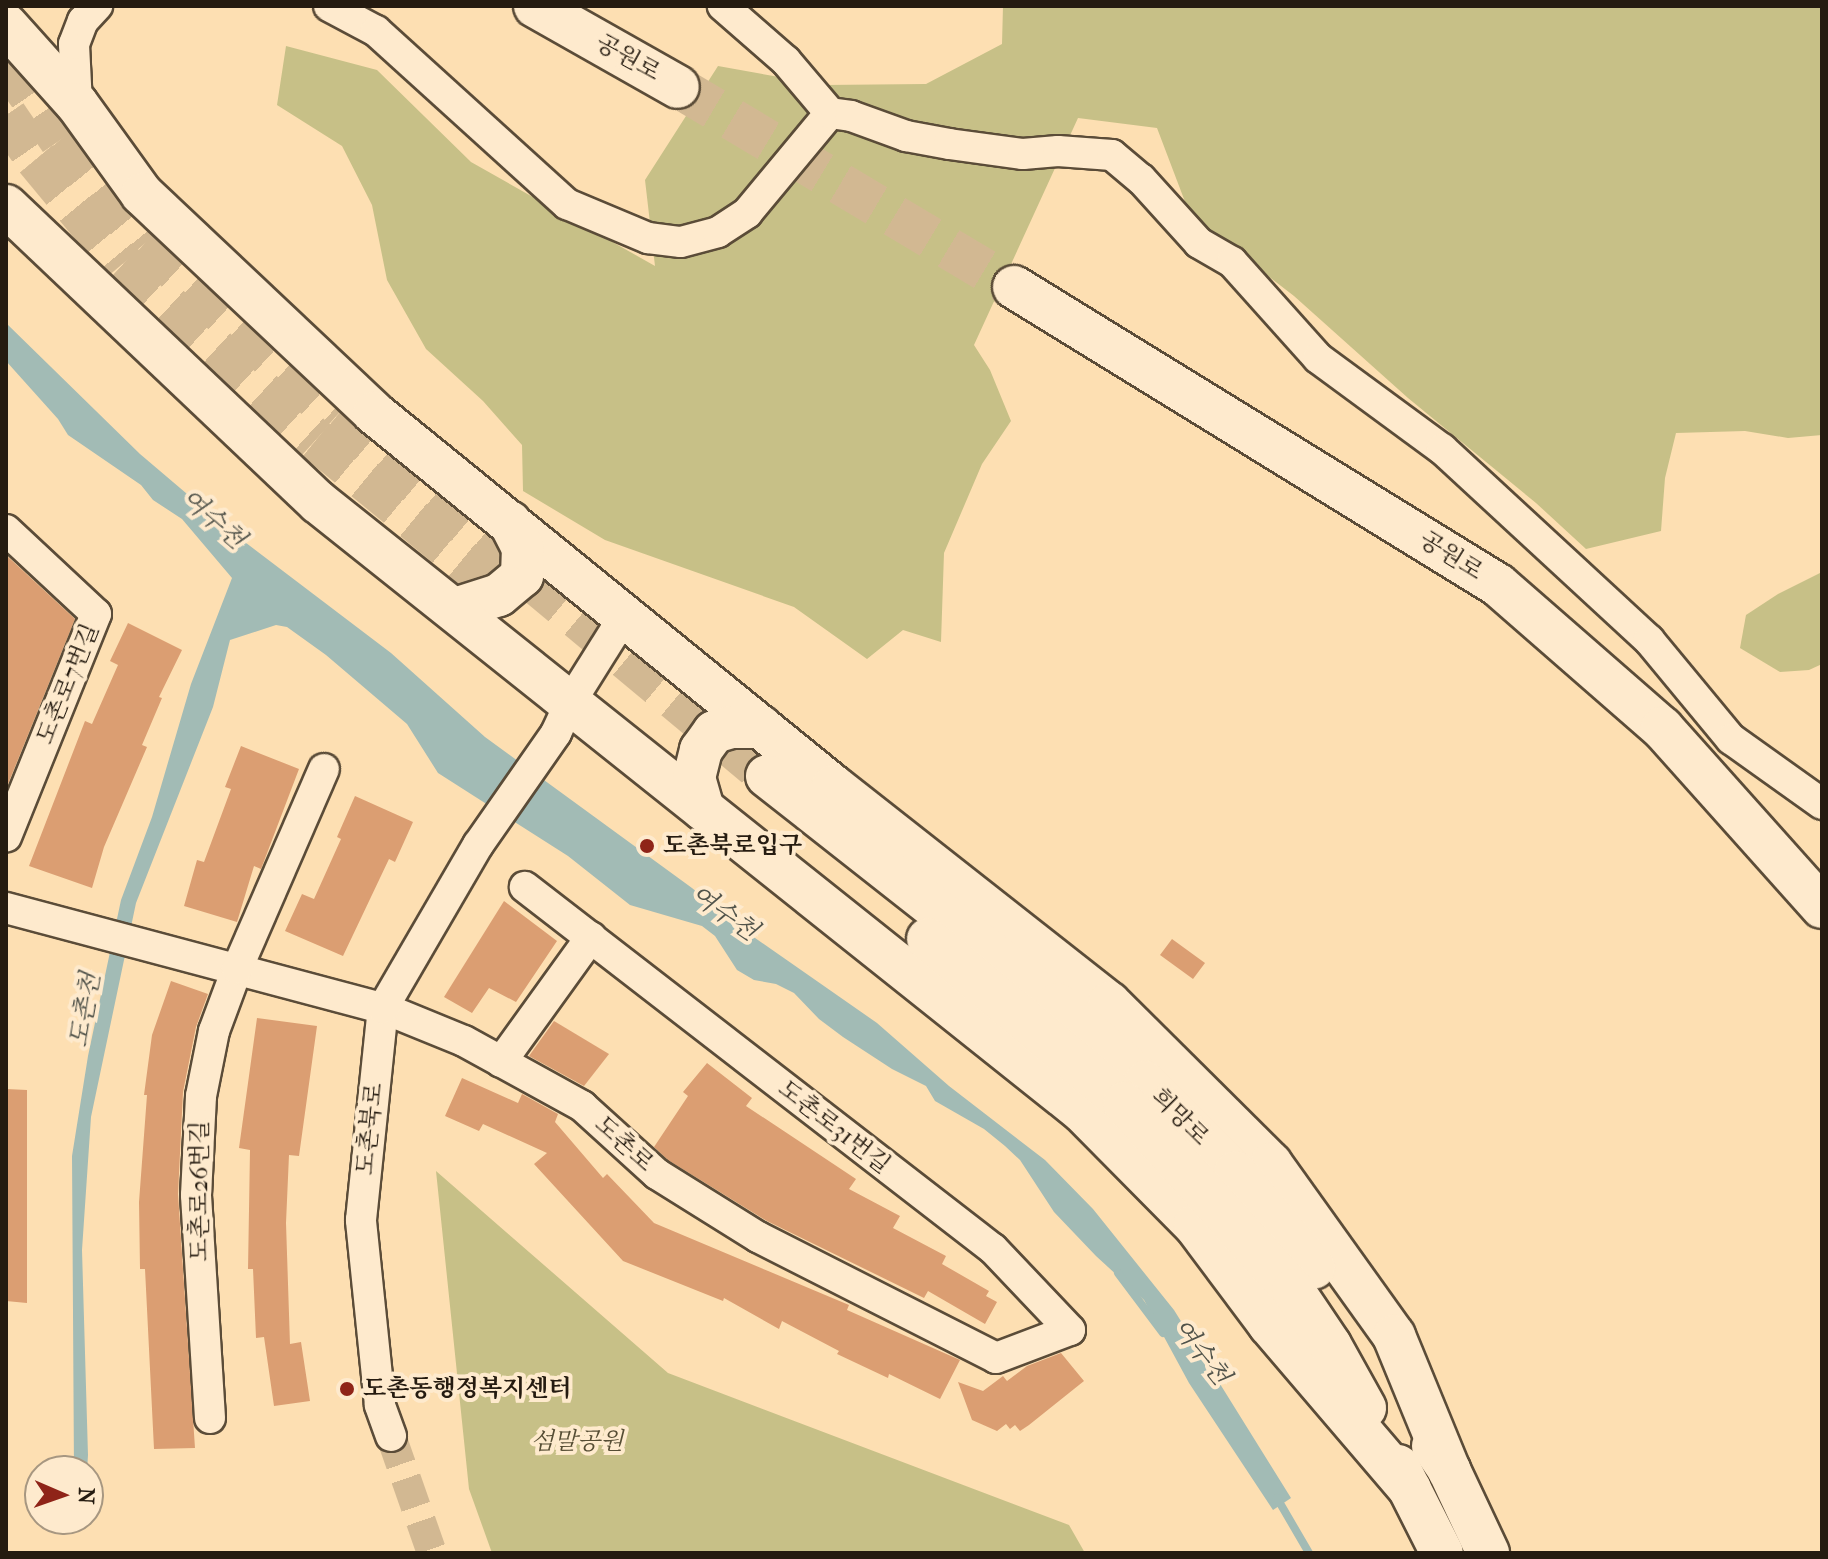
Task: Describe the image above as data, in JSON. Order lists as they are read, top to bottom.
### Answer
{
  "streets": {
    "main road": ["공원로", "희망로"],
    "street": [
      "도촌로7번길",
      "도촌로31번길",
      "도촌북로",
      "도촌로",
      "도촌로26번길"
    ]
  },
  "crossings": [
    ["도촌로31번길", "도촌로"],
    ["도촌북로", "도촌로"],
    ["도촌로", "도촌로26번길"]
  ],
  "water": ["여수천", "도촌천"],
  "parks": ["섬말공원"],
  "places": ["도촌북로입구", "도촌동행정복지센터"],
  "north": "right"
}
